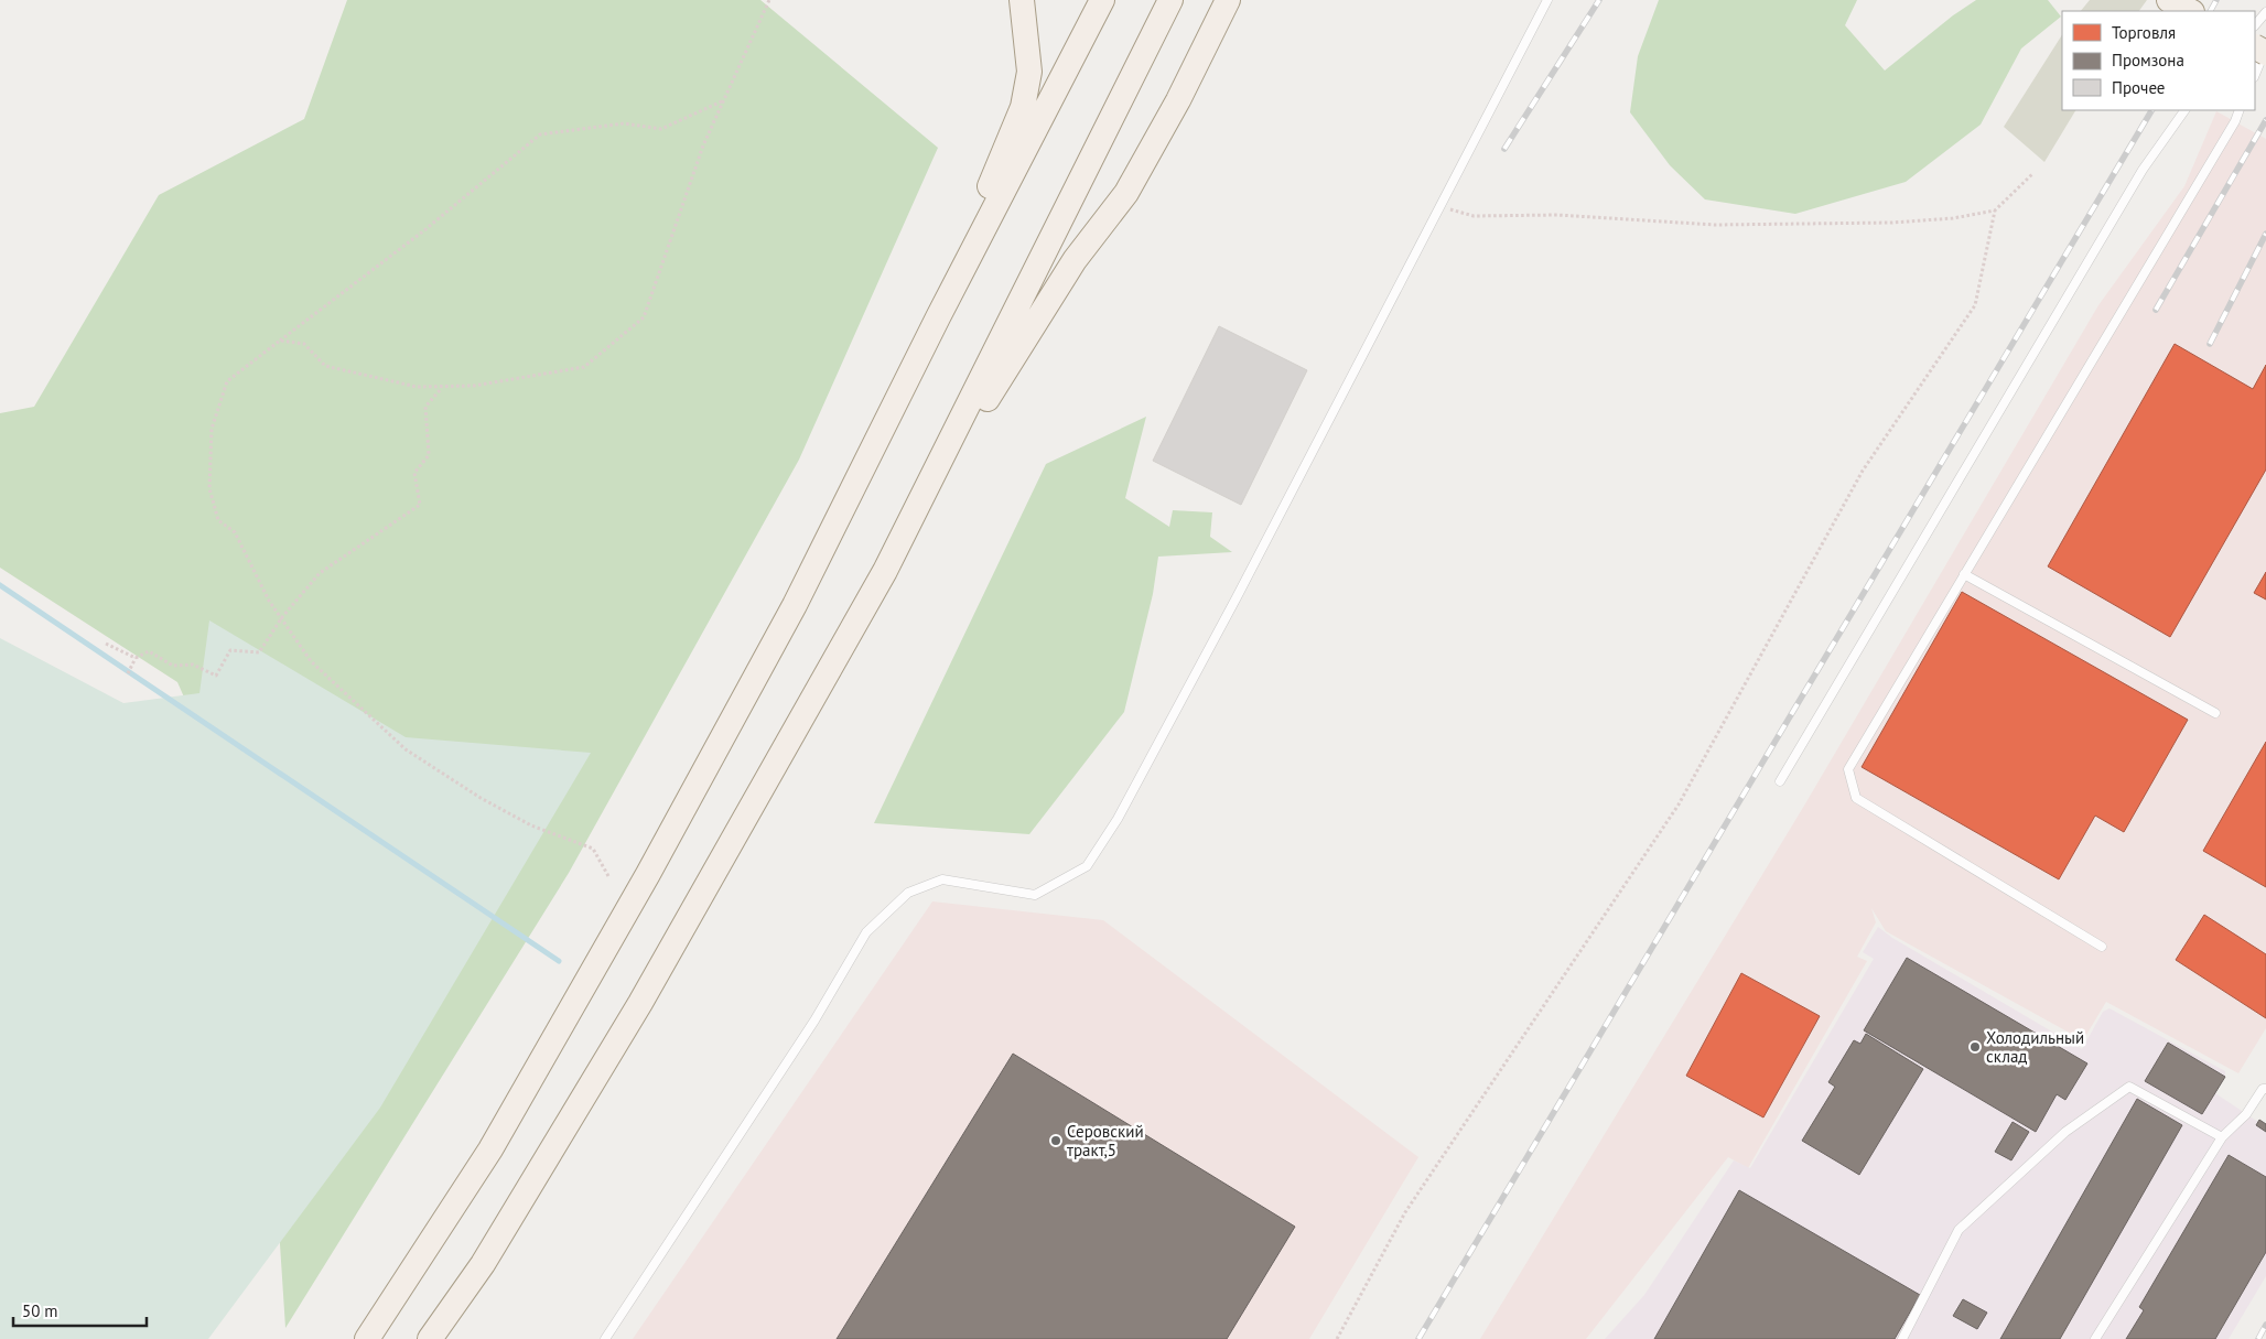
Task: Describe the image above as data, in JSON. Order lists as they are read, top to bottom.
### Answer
{
  "places": ["Холодильный склад", "Серовский тракт,5"],
  "legend": ["Торговля", "Промзона", "Прочее"],
  "scale_bar": "50 m"
}
